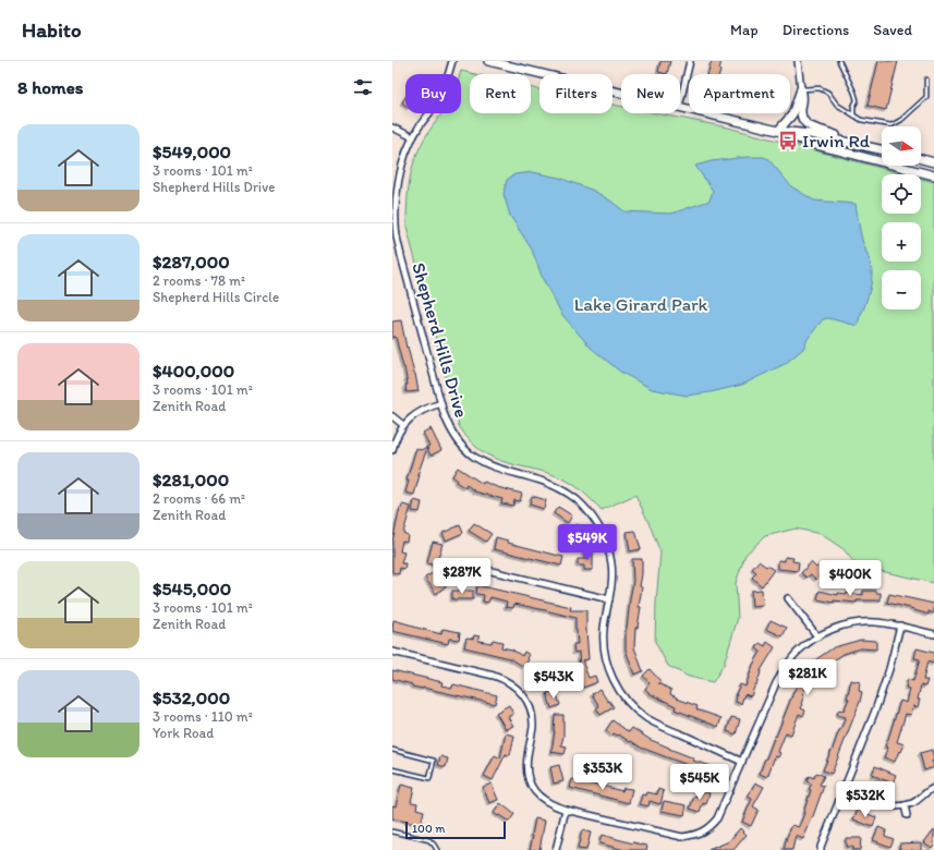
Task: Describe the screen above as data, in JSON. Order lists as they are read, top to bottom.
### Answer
{
  "streets": {
    "street": ["Shepherd Hills Drive"]
  },
  "parks": ["Lake Girard Park"],
  "places": {
    "bus stop": ["Irwin Rd"]
  },
  "scale_bar": "100 m",
  "north": "right",
  "page": {
    "header": "Habito",
    "nav": ["Map", "Directions", "Saved"],
    "heading": "8 homes",
    "chip": [
      "Buy",
      "Rent",
      "Filters",
      "New",
      "Apartment"
    ],
    "list": [
      {
        "name": "$549,000",
        "note": "3 rooms · 101 m² · Shepherd Hills Drive"
      },
      {
        "name": "$287,000",
        "note": "2 rooms · 78 m² · Shepherd Hills Circle"
      },
      {
        "name": "$400,000",
        "note": "3 rooms · 101 m² · Zenith Road"
      },
      {
        "name": "$281,000",
        "note": "2 rooms · 66 m² · Zenith Road"
      },
      {
        "name": "$545,000",
        "note": "3 rooms · 101 m² · Zenith Road"
      },
      {
        "name": "$532,000",
        "note": "3 rooms · 110 m² · York Road"
      }
    ],
    "map_buttons": ["+", "−"],
    "price": [
      "$549K",
      "$287K",
      "$400K",
      "$281K",
      "$543K",
      "$353K",
      "$545K",
      "$532K"
    ],
    "scale": "100 m"
  }
}
